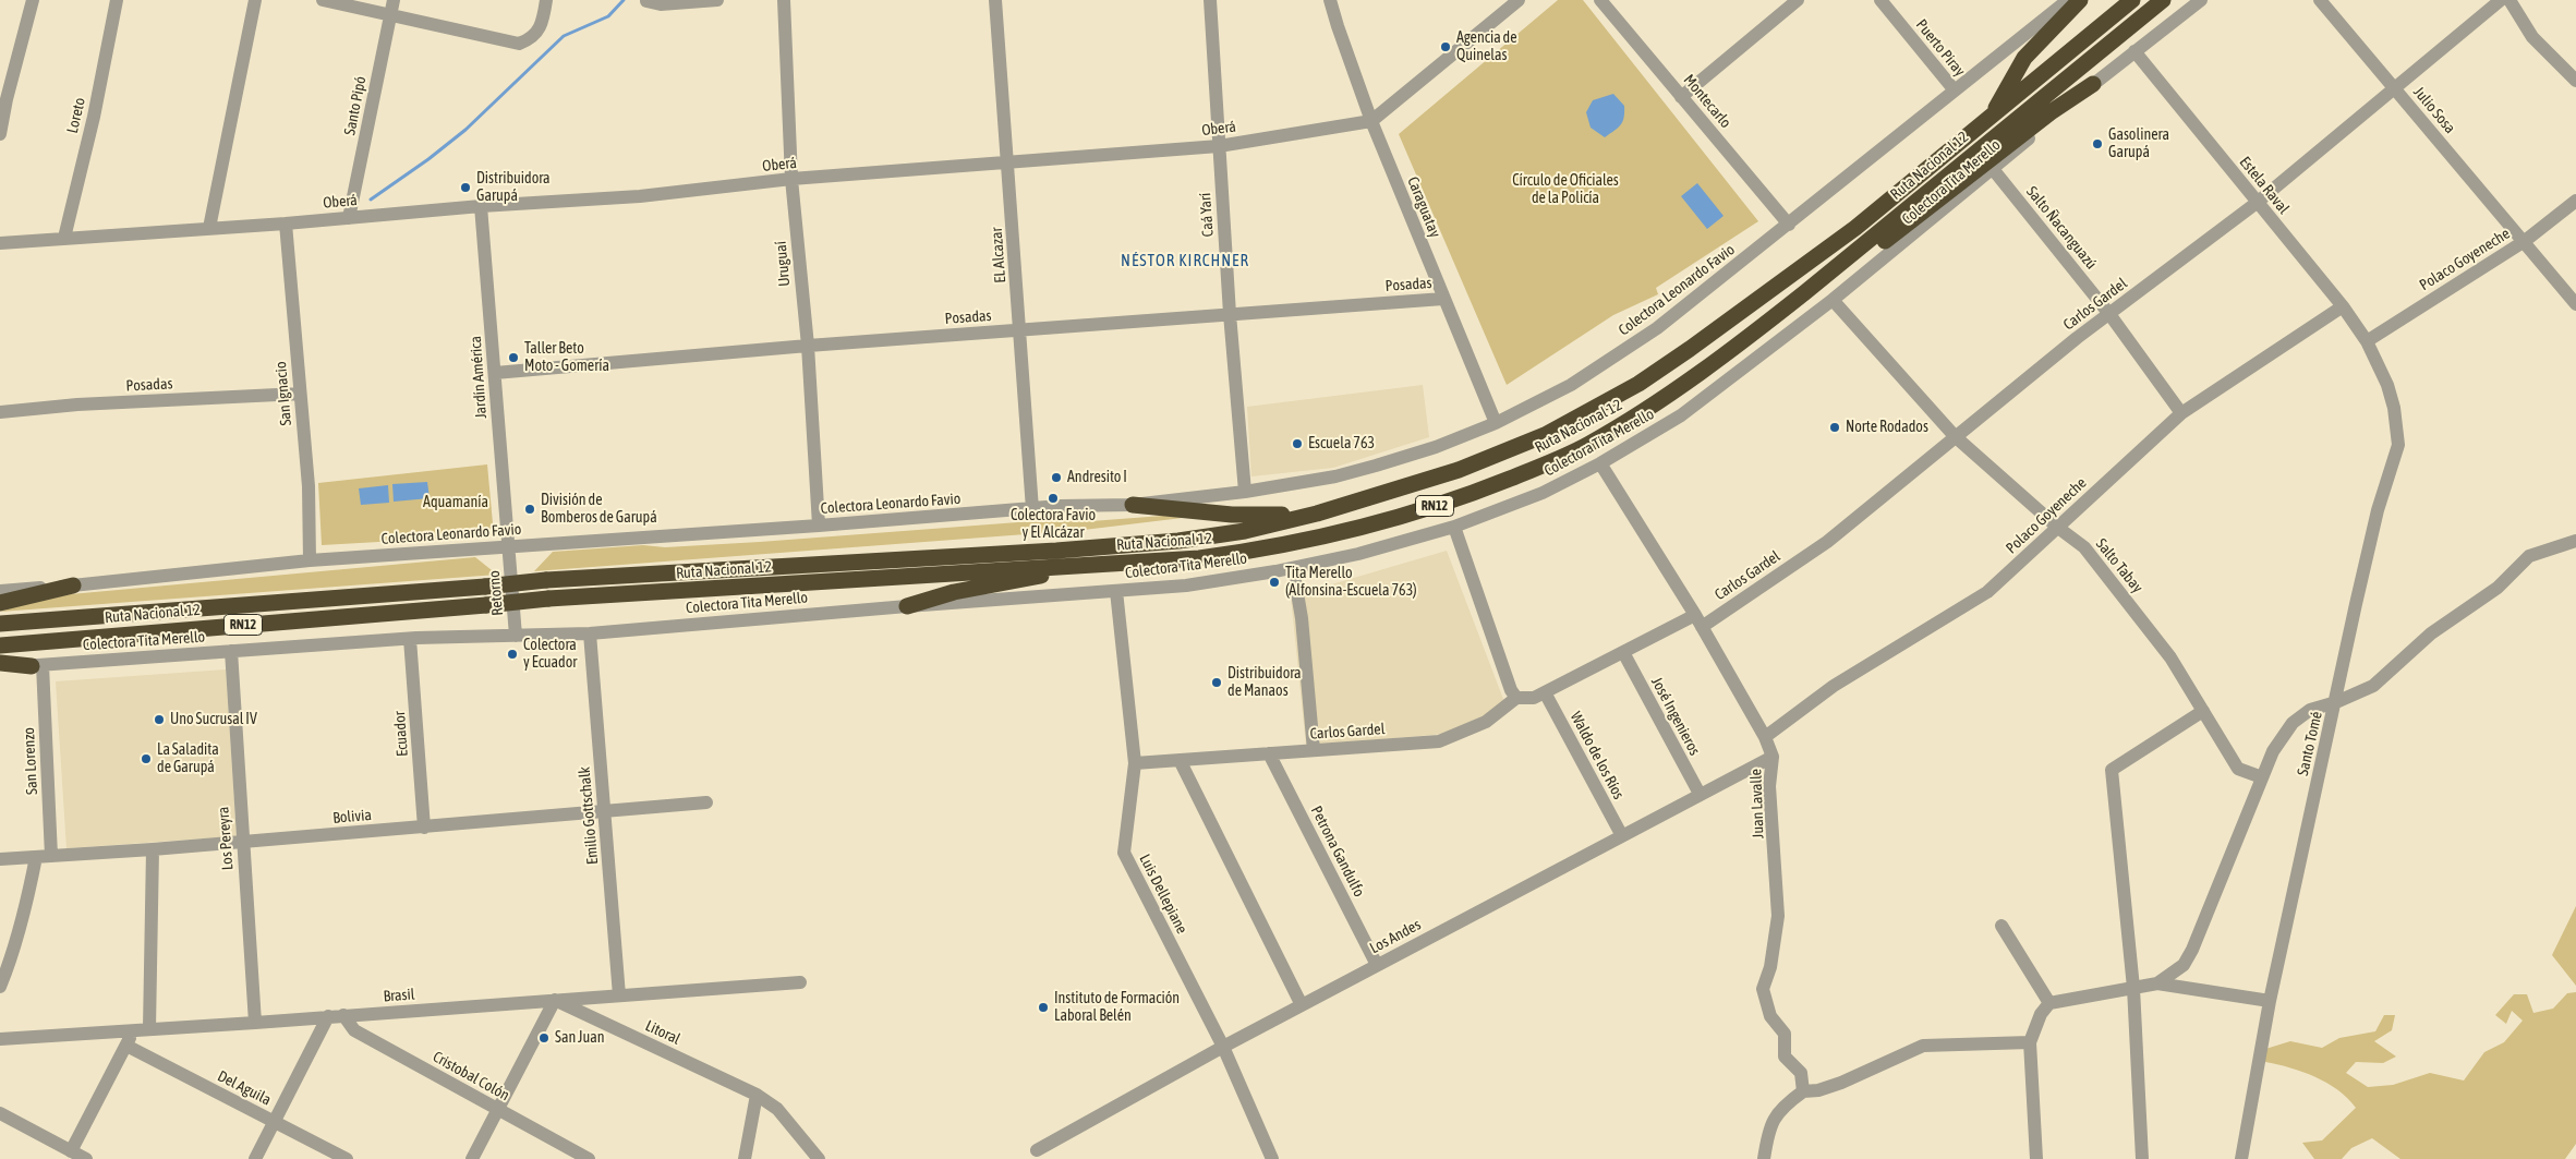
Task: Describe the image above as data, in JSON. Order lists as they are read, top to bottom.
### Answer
{
  "streets": {
    "highway": ["Ruta Nacional 12", "RN12"],
    "street": [
      "Puerto Piray",
      "Montecarlo",
      "Santo Pipó",
      "Julio Sosa",
      "Loreto",
      "Oberá",
      "Colectora Tita Merello",
      "Estela Raval",
      "Caraguatay",
      "Caá Yarí",
      "Salto Ñacanguazú",
      "EL Alcazar",
      "Polaco Goyeneche",
      "Uruguaí",
      "Posadas",
      "Colectora Leonardo Favio",
      "Carlos Gardel",
      "Jardín América",
      "San Ignacio",
      "Salto Tabay",
      "Retorno",
      "José Ingenieros",
      "Ecuador",
      "Santo Tomé",
      "Waldo de los Ríos",
      "San Lorenzo",
      "Juan Lavalle",
      "Emilio Gottschalk",
      "Bolivia",
      "Los Pereyra",
      "Petrona Gandulfo",
      "Luis Dellepiane",
      "Los Andes",
      "Brasil",
      "Litoral",
      "Cristobal Colón",
      "Del Aguila"
    ]
  },
  "crossings": [
    ["Puerto Piray", "Colectora Leonardo Favio"],
    ["Montecarlo", "Colectora Leonardo Favio"],
    ["Santo Pipó", "Oberá"],
    ["Julio Sosa", "Polaco Goyeneche"],
    ["Julio Sosa", "Carlos Gardel"],
    ["Loreto", "Oberá"],
    ["Oberá", "Caraguatay"],
    ["Oberá", "Caá Yarí"],
    ["Oberá", "EL Alcazar"],
    ["Oberá", "Uruguaí"],
    ["Oberá", "Jardín América"],
    ["Oberá", "San Ignacio"],
    ["Colectora Tita Merello", "Estela Raval"],
    ["Colectora Tita Merello", "Salto Ñacanguazú"],
    ["Colectora Tita Merello", "Salto Tabay"],
    ["Colectora Tita Merello", "Retorno"],
    ["Colectora Tita Merello", "Ecuador"],
    ["Colectora Tita Merello", "San Lorenzo"],
    ["Colectora Tita Merello", "Juan Lavalle"],
    ["Colectora Tita Merello", "Emilio Gottschalk"],
    ["Colectora Tita Merello", "Los Pereyra"],
    ["Colectora Tita Merello", "Luis Dellepiane"],
    ["Estela Raval", "Polaco Goyeneche"],
    ["Estela Raval", "Carlos Gardel"],
    ["Estela Raval", "Santo Tomé"],
    ["Caraguatay", "Posadas"],
    ["Caraguatay", "Colectora Leonardo Favio"],
    ["Caá Yarí", "Posadas"],
    ["Caá Yarí", "Colectora Leonardo Favio"],
    ["Salto Ñacanguazú", "Polaco Goyeneche"],
    ["Salto Ñacanguazú", "Carlos Gardel"],
    ["EL Alcazar", "Posadas"],
    ["EL Alcazar", "Colectora Leonardo Favio"],
    ["Polaco Goyeneche", "Salto Tabay"],
    ["Polaco Goyeneche", "Santo Tomé"],
    ["Polaco Goyeneche", "Juan Lavalle"],
    ["Uruguaí", "Posadas"],
    ["Uruguaí", "Colectora Leonardo Favio"],
    ["Posadas", "Jardín América"],
    ["Posadas", "San Ignacio"],
    ["Colectora Leonardo Favio", "Jardín América"],
    ["Colectora Leonardo Favio", "San Ignacio"],
    ["Colectora Leonardo Favio", "Retorno"],
    ["Carlos Gardel", "Salto Tabay"],
    ["Carlos Gardel", "José Ingenieros"],
    ["Carlos Gardel", "Waldo de los Ríos"],
    ["Carlos Gardel", "Juan Lavalle"],
    ["Carlos Gardel", "Petrona Gandulfo"],
    ["Carlos Gardel", "Luis Dellepiane"],
    ["Jardín América", "Retorno"],
    ["José Ingenieros", "Los Andes"],
    ["Ecuador", "Bolivia"],
    ["Waldo de los Ríos", "Los Andes"],
    ["San Lorenzo", "Bolivia"],
    ["Juan Lavalle", "Los Andes"],
    ["Emilio Gottschalk", "Bolivia"],
    ["Emilio Gottschalk", "Brasil"],
    ["Bolivia", "Los Pereyra"],
    ["Los Pereyra", "Brasil"],
    ["Petrona Gandulfo", "Los Andes"],
    ["Luis Dellepiane", "Los Andes"],
    ["Brasil", "Litoral"],
    ["Brasil", "Cristobal Colón"]
  ],
  "districts": ["NÉSTOR KIRCHNER"],
  "parks": ["Círculo de Oficiales de la Policía", "Aquamanía"],
  "places": [
    "Agencia de Quinelas",
    "Gasolinera Garupá",
    "Distribuidora Garupá",
    "Taller Beto Moto - Gomería",
    "Norte Rodados",
    "Escuela 763",
    "Andresito I",
    "Colectora Favio y El Alcázar",
    "División de Bomberos de Garupá",
    "Tita Merello (Alfonsina-Escuela 763)",
    "Colectora y Ecuador",
    "Distribuidora de Manaos",
    "Uno Sucrusal IV",
    "La Saladita de Garupá",
    "Instituto de Formación Laboral Belén",
    "San Juan"
  ]
}
